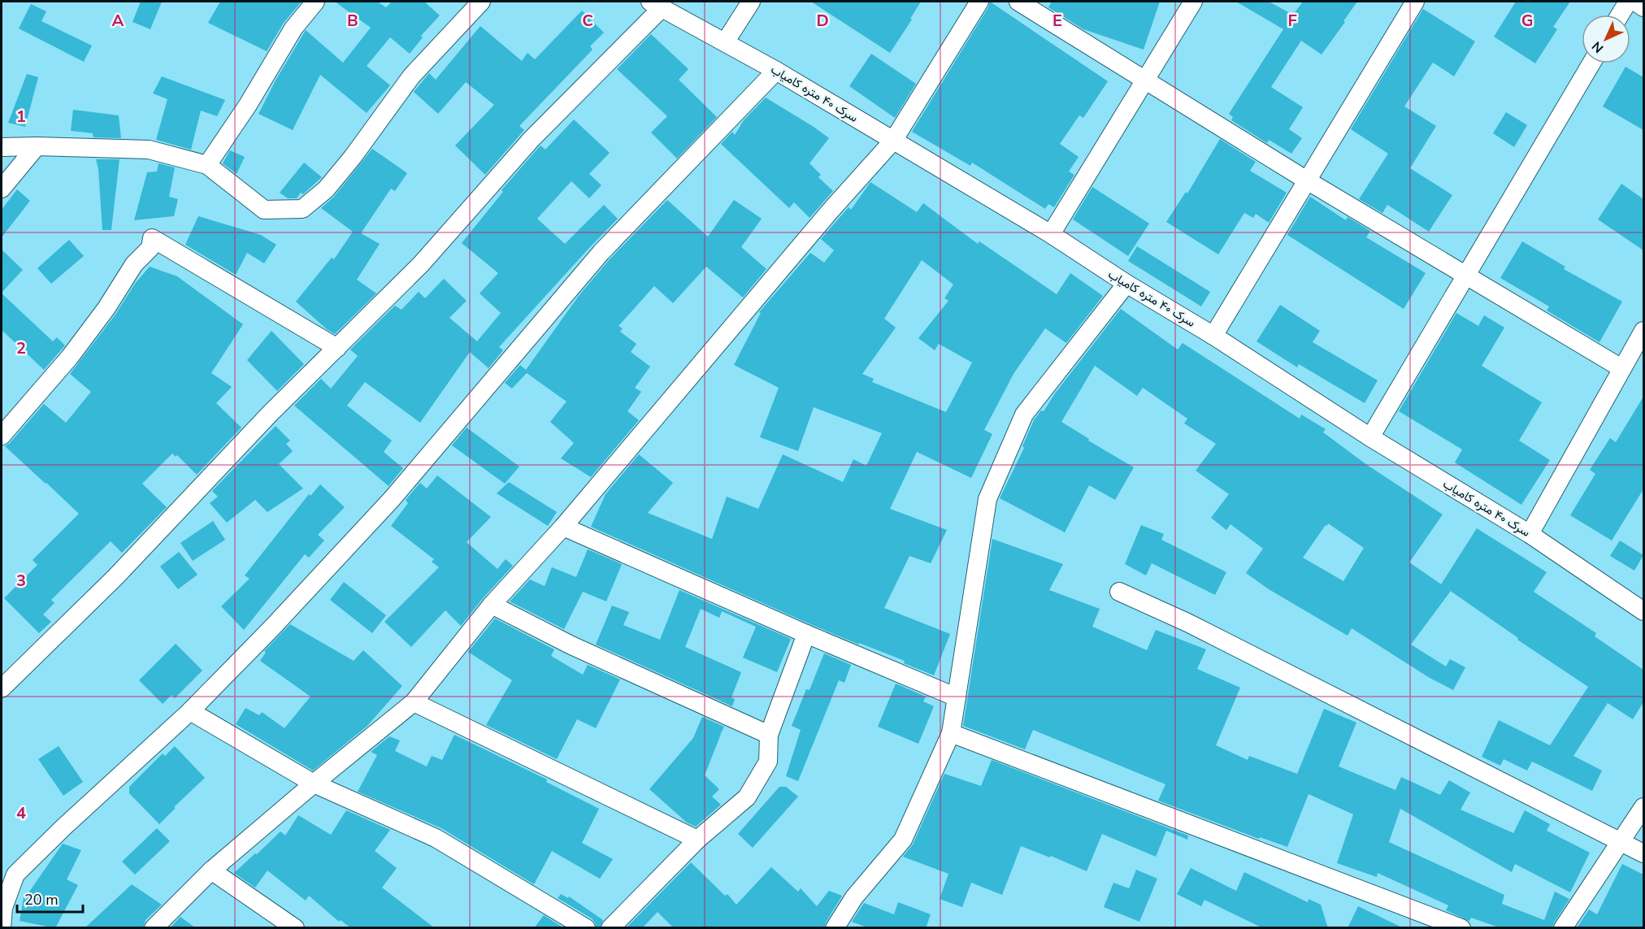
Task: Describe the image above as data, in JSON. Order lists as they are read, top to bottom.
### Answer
{
  "streets": {
    "street": ["سرک ۴۰ متره کامیاب"]
  },
  "scale_bar": "20 m",
  "north": "bottom left",
  "grid": {
    "columns": [
      "A",
      "B",
      "C",
      "D",
      "E",
      "F",
      "G"
    ],
    "rows": [
      "1",
      "2",
      "3",
      "4"
    ]
  }
}
